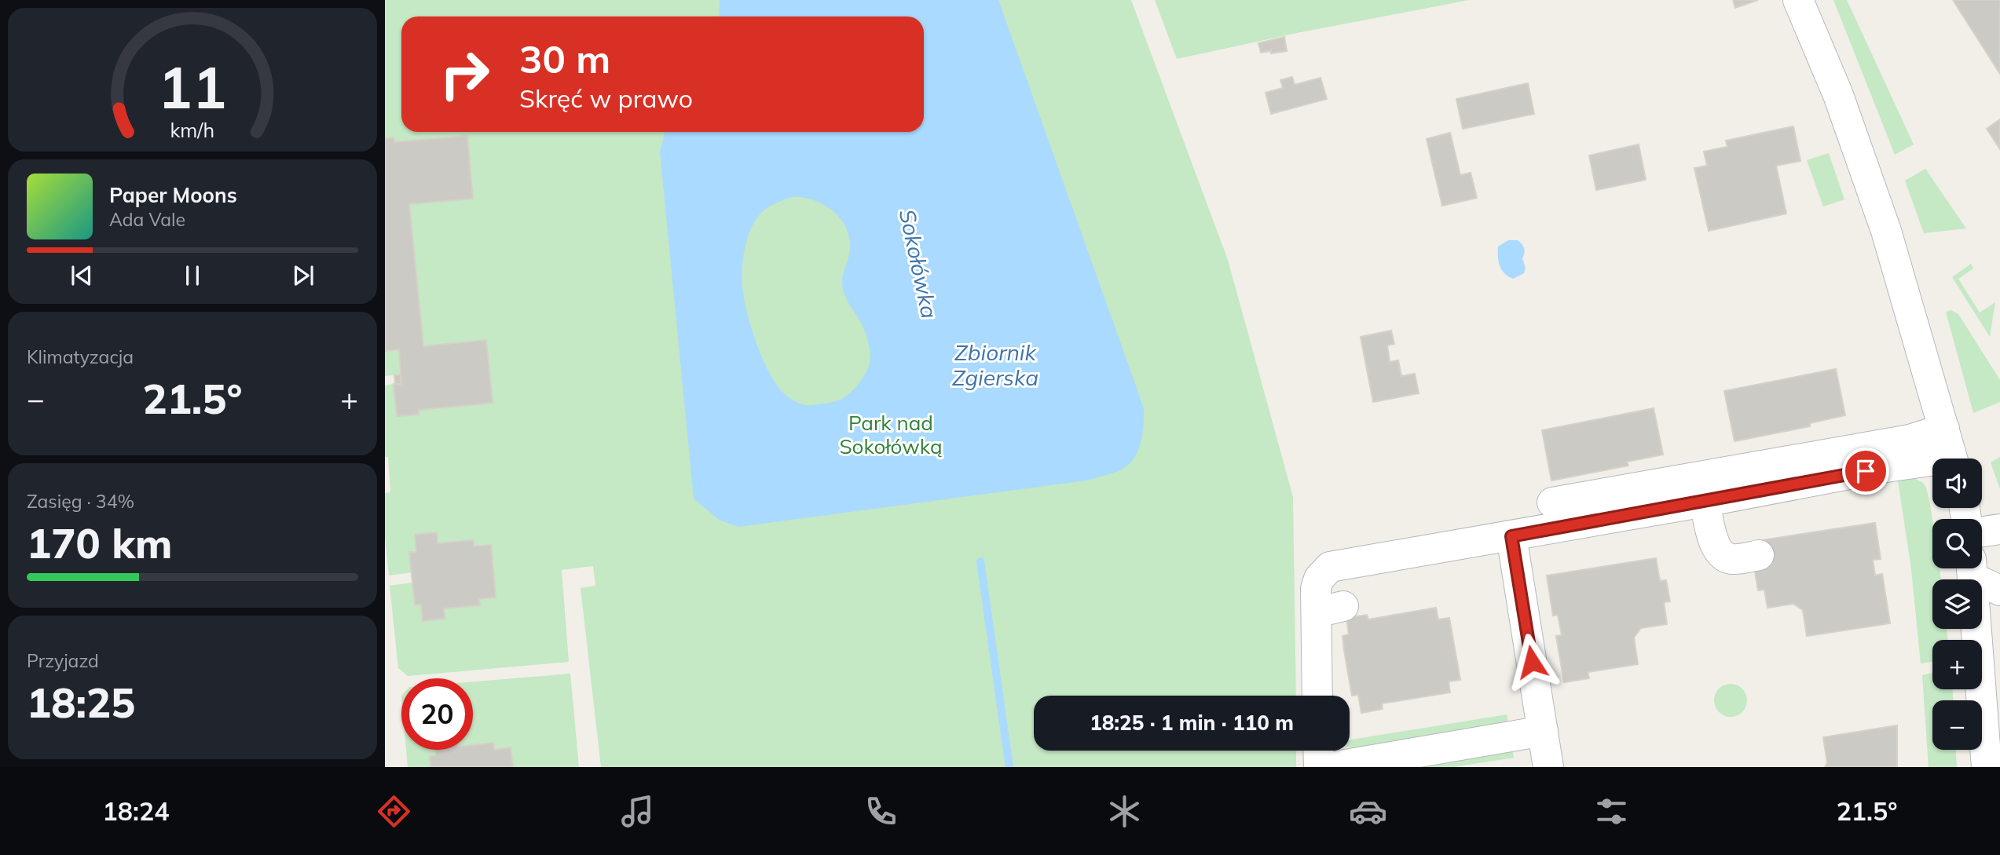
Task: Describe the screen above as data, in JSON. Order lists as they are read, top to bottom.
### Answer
{
  "water": ["Sokołówka", "Zbiornik Zgierska"],
  "parks": ["Park nad Sokołówką"],
  "page": {
    "turn": ["30 m", "Skręć w prawo"],
    "song": ["Paper Moons", "Ada Vale"],
    "tile": [
      "Klimatyzacja",
      ["Zasięg · 34%", "170 km"],
      ["Przyjazd", "18:25"]
    ],
    "heat": ["−", "21.5°", "+"],
    "map_buttons": ["+", "−"],
    "limit": "20",
    "trip": "18:25 · 1 min · 110 m",
    "tabs": ["18:24", "21.5°"],
    "gauge": ["11", "km/h"]
  }
}
